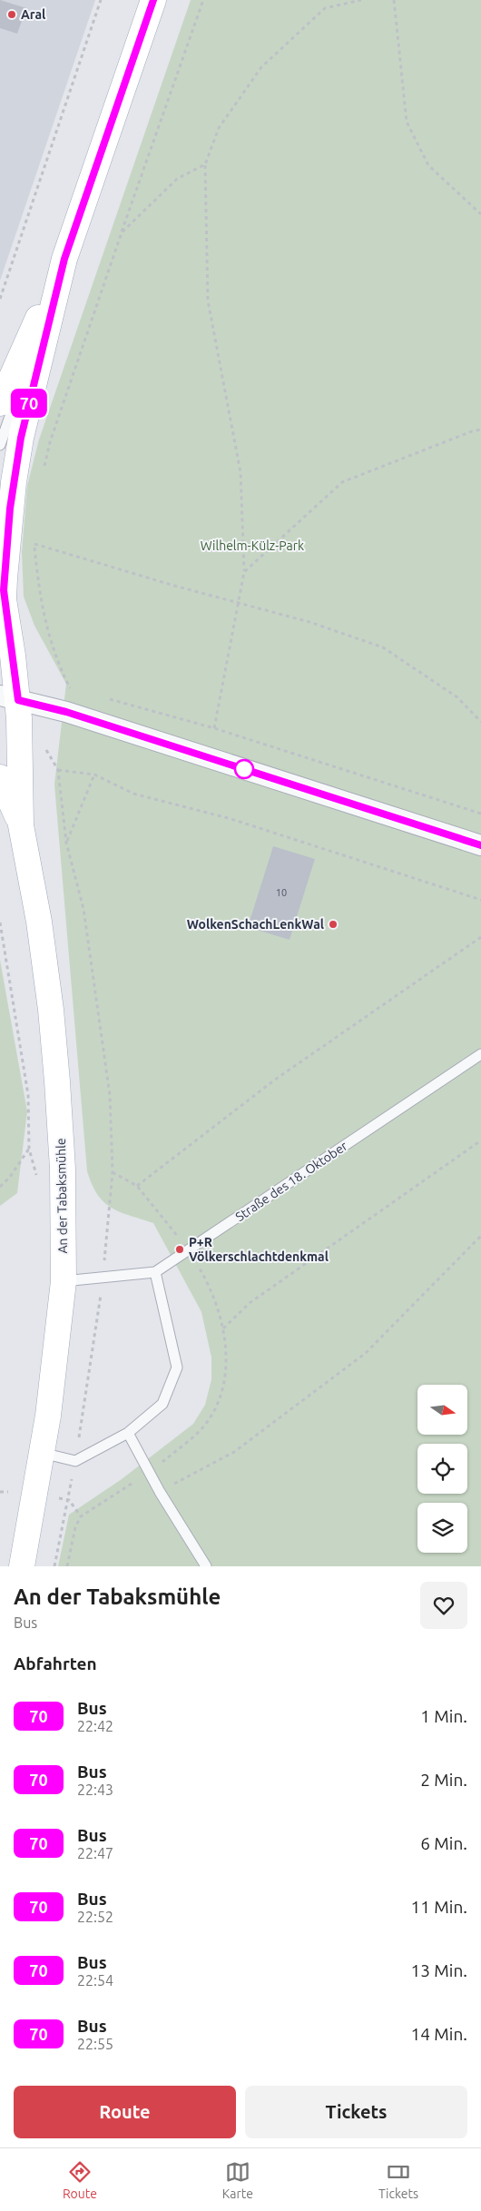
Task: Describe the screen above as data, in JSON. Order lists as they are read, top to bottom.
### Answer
{
  "streets": {
    "main road": ["An der Tabaksmühle"],
    "lane": ["Straße des 18. Oktober"]
  },
  "crossings": [
    ["Straße des 18. Oktober", "An der Tabaksmühle"]
  ],
  "parks": ["Wilhelm-Külz-Park"],
  "places": ["Aral", "WolkenSchachLenkWal", "P+R Völkerschlachtdenkmal"],
  "lines": ["bus line 70"],
  "house_numbers": ["10"],
  "north": "right",
  "page": {
    "on_map": "70",
    "heading": [
      ["An der Tabaksmühle", "Bus"],
      "Abfahrten"
    ],
    "list": [
      {
        "mark": "70",
        "name": "Bus",
        "note": "22:42",
        "value": "1 Min."
      },
      {
        "mark": "70",
        "name": "Bus",
        "note": "22:43",
        "value": "2 Min."
      },
      {
        "mark": "70",
        "name": "Bus",
        "note": "22:47",
        "value": "6 Min."
      },
      {
        "mark": "70",
        "name": "Bus",
        "note": "22:52",
        "value": "11 Min."
      },
      {
        "mark": "70",
        "name": "Bus",
        "note": "22:54",
        "value": "13 Min."
      },
      {
        "mark": "70",
        "name": "Bus",
        "note": "22:55",
        "value": "14 Min."
      }
    ],
    "buttons": ["Route", "Tickets"],
    "tabs": ["Route", "Karte", "Tickets"]
  }
}
